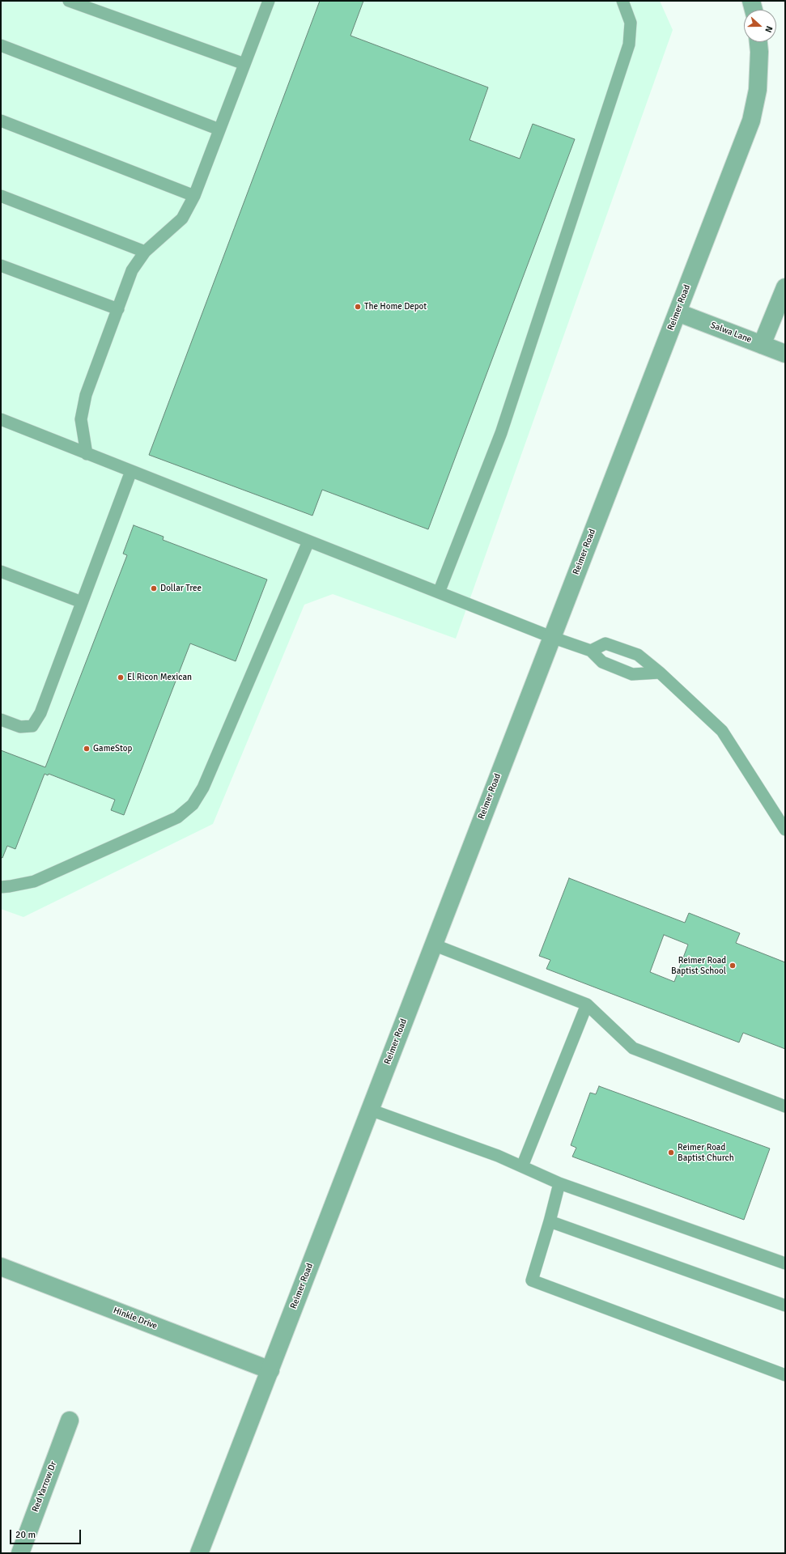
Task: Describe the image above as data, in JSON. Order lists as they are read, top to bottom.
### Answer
{
  "streets": {
    "street": [
      "Reimer Road",
      "Salwa Lane",
      "Hinkle Drive",
      "Red Yarrow Dr"
    ]
  },
  "crossings": [
    ["Reimer Road", "Salwa Lane"],
    ["Reimer Road", "Hinkle Drive"]
  ],
  "places": [
    "The Home Depot",
    "Dollar Tree",
    "El Ricon Mexican",
    "GameStop",
    "Reimer Road Baptist School",
    "Reimer Road Baptist Church"
  ],
  "scale_bar": "20 m",
  "north": "right"
}
